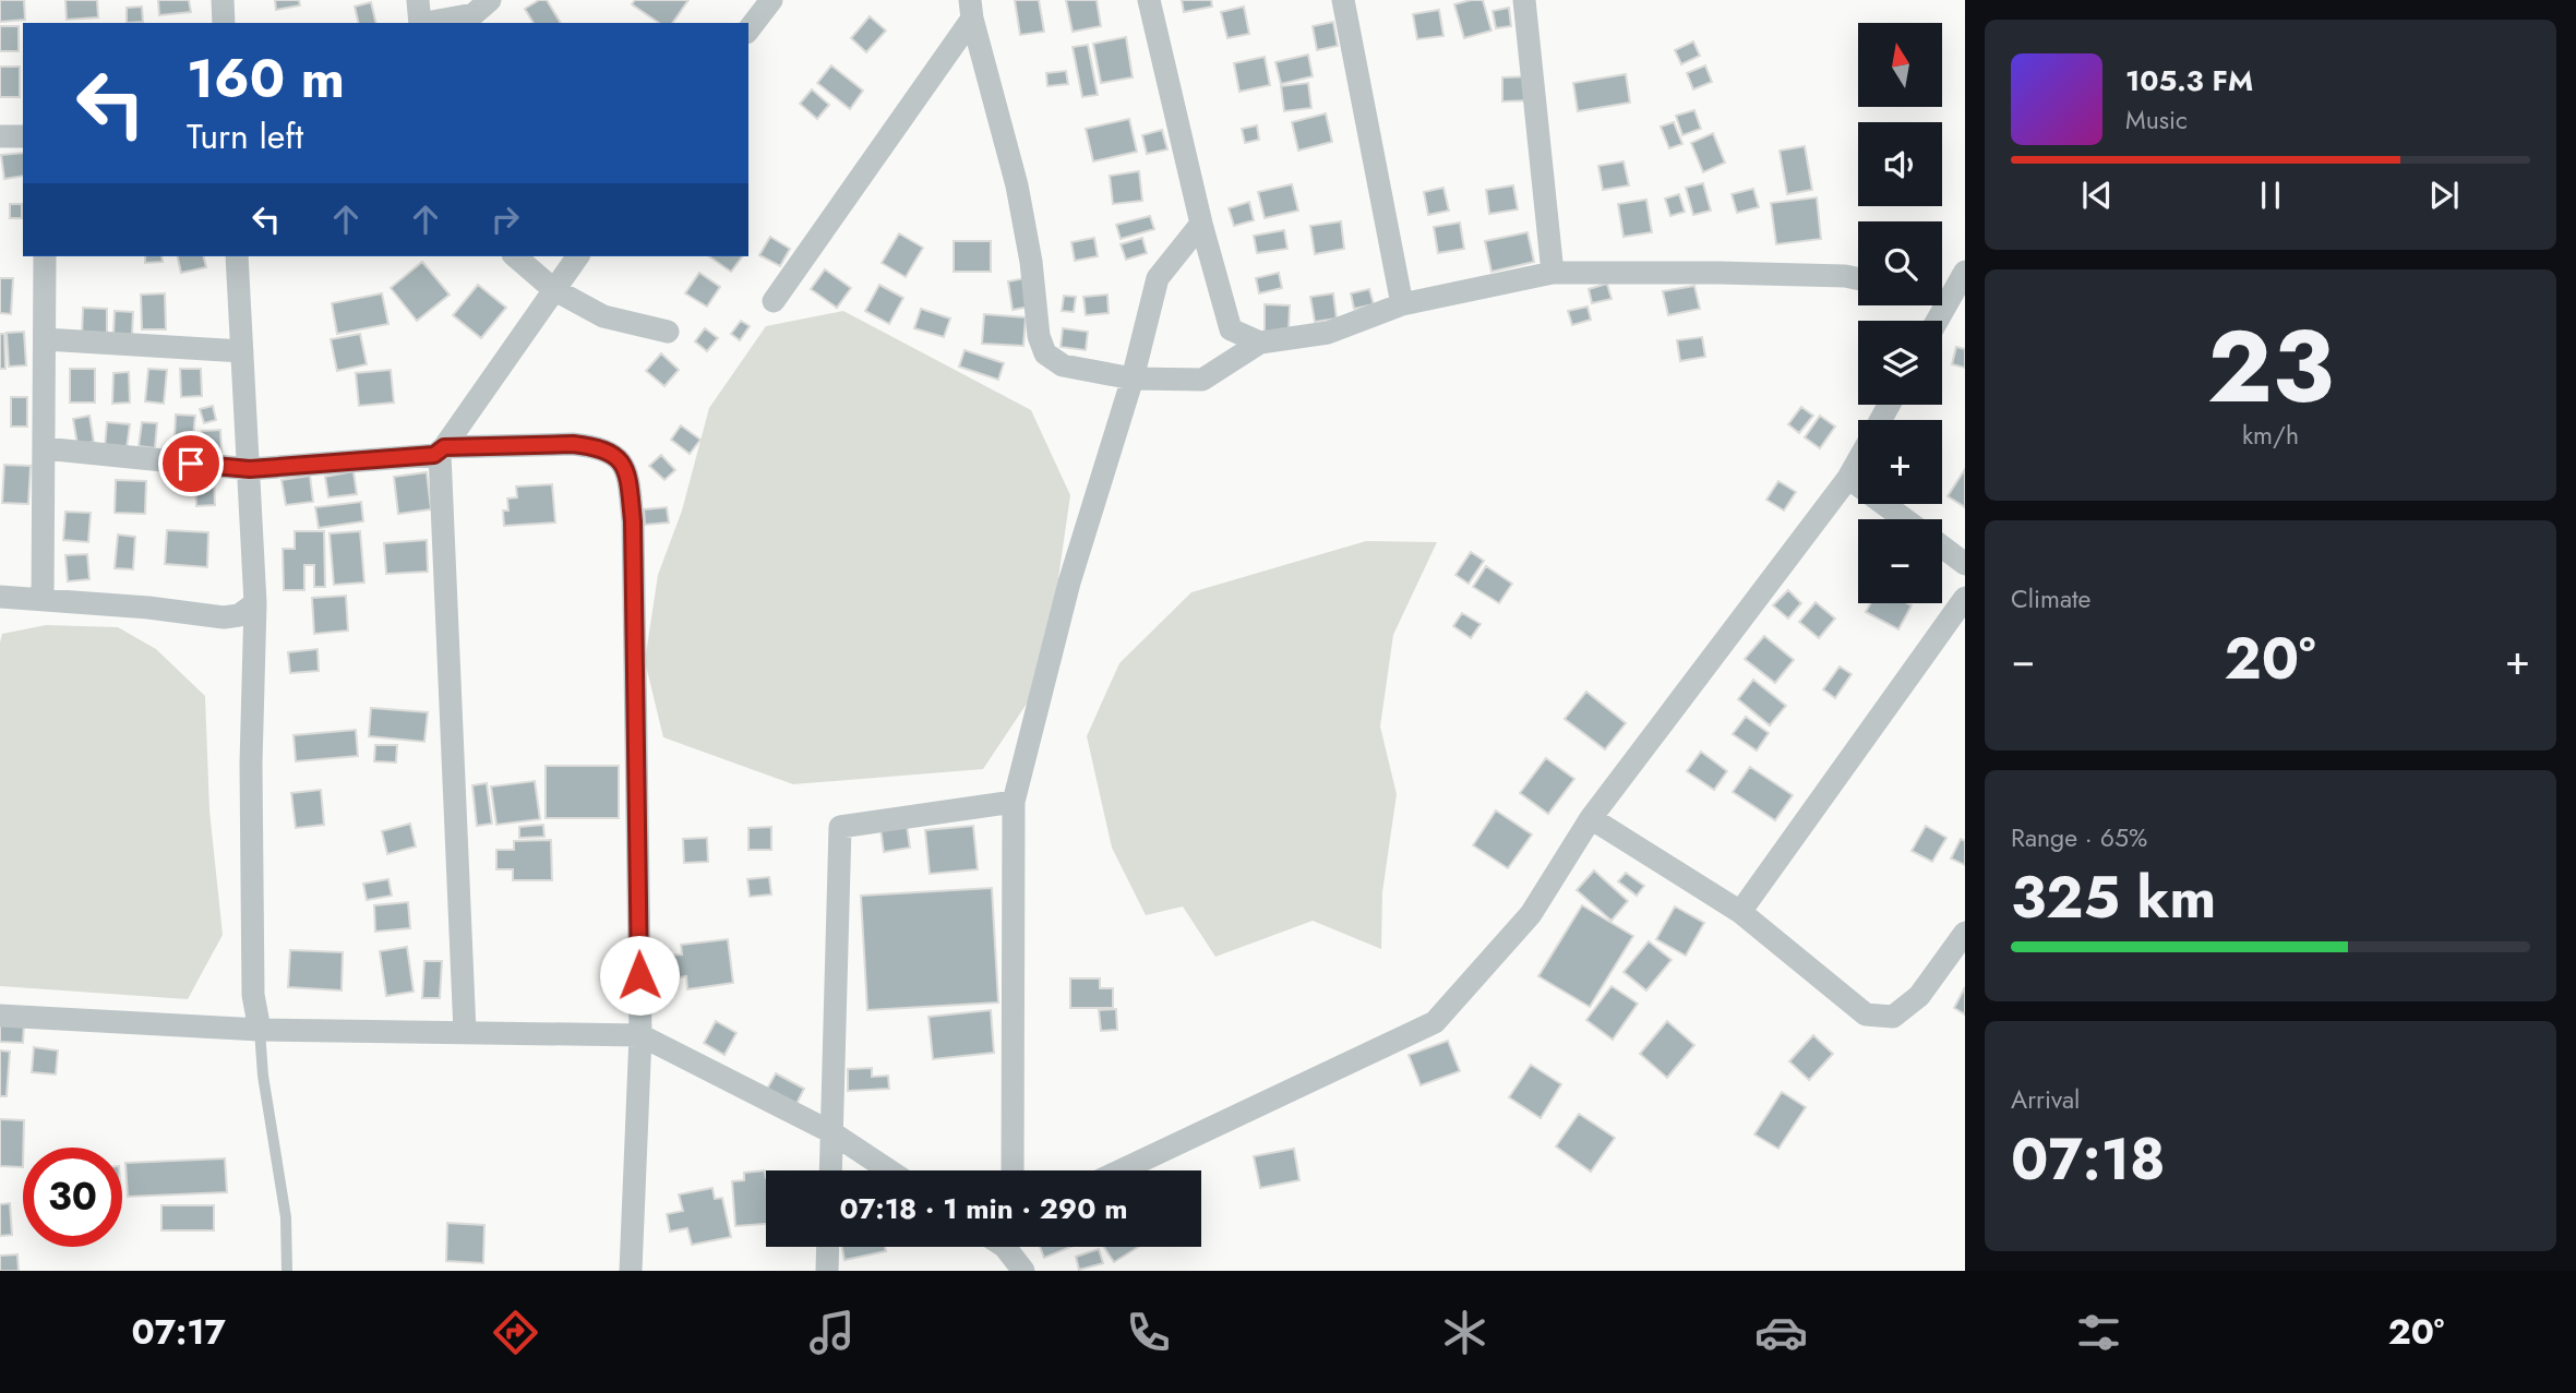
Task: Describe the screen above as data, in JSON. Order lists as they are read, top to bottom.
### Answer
{
  "north": "top",
  "page": {
    "map_buttons": ["+", "−"],
    "turn": ["160 m", "Turn left"],
    "song": ["105.3 FM", "Music"],
    "tile": [
      ["23", "km/h"],
      "Climate",
      ["Range · 65%", "325 km"],
      ["Arrival", "07:18"]
    ],
    "heat": ["−", "20°", "+"],
    "limit": "30",
    "trip": "07:18 · 1 min · 290 m",
    "tabs": ["07:17", "20°"]
  }
}
